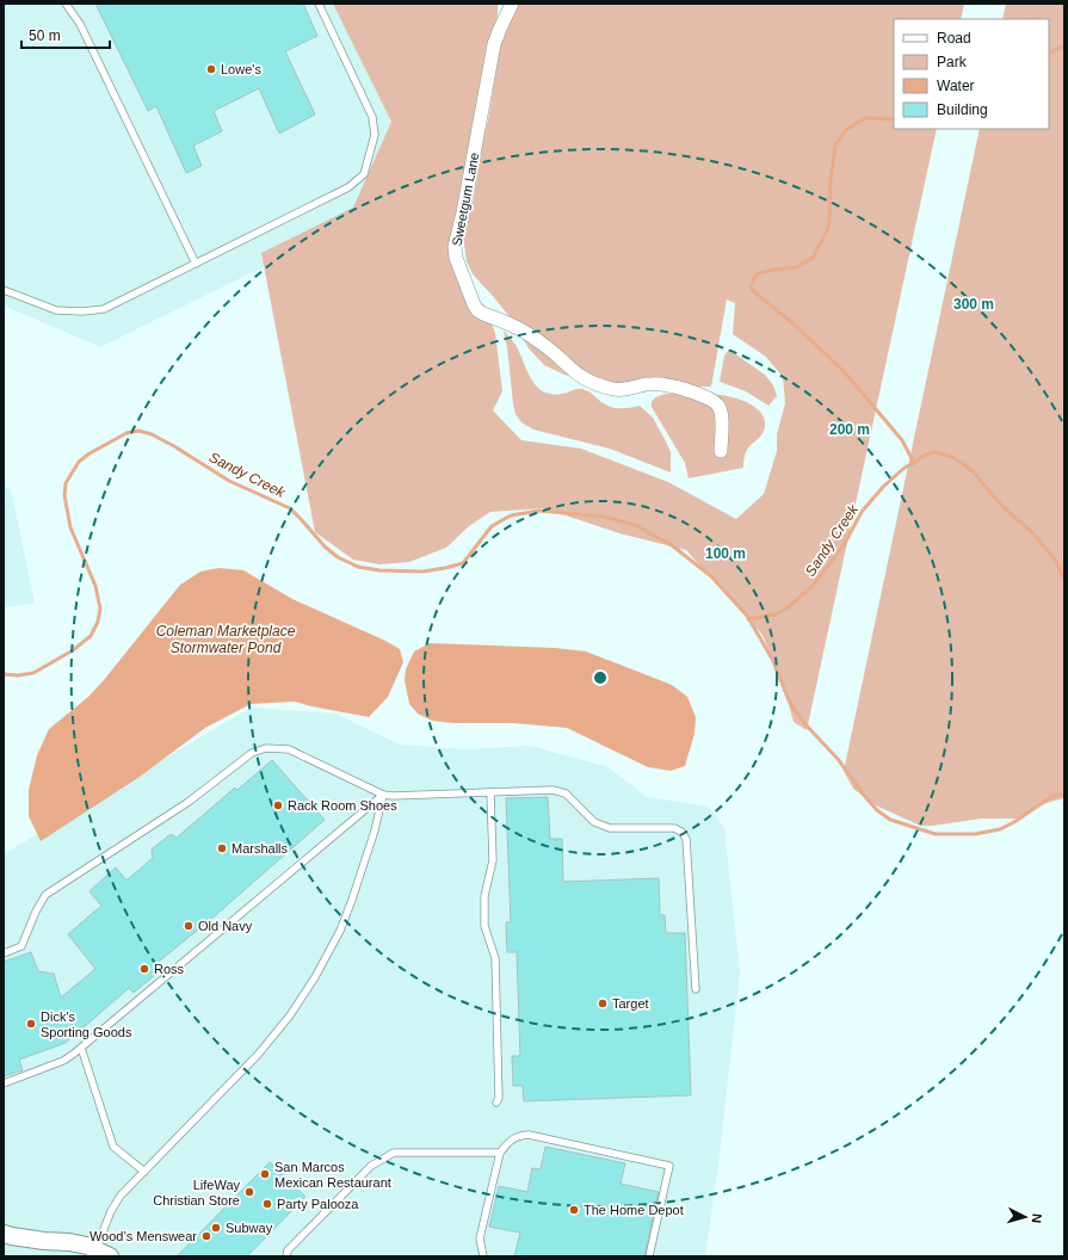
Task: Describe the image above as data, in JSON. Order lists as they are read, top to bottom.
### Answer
{
  "streets": {
    "street": ["Sweetgum Lane"]
  },
  "water": ["Sandy Creek", "Coleman Marketplace Stormwater Pond"],
  "places": [
    "Lowe's",
    "Rack Room Shoes",
    "Marshalls",
    "Old Navy",
    "Ross",
    "Target",
    "Dick's Sporting Goods",
    "San Marcos Mexican Restaurant",
    "LifeWay Christian Store",
    "Party Palooza",
    "The Home Depot",
    "Subway",
    "Wood’s Menswear"
  ],
  "legend": [
    "Road",
    "Park",
    "Water",
    "Building"
  ],
  "scale_bar": "50 m",
  "north": "right",
  "rings": ["300 m", "200 m", "100 m"]
}
